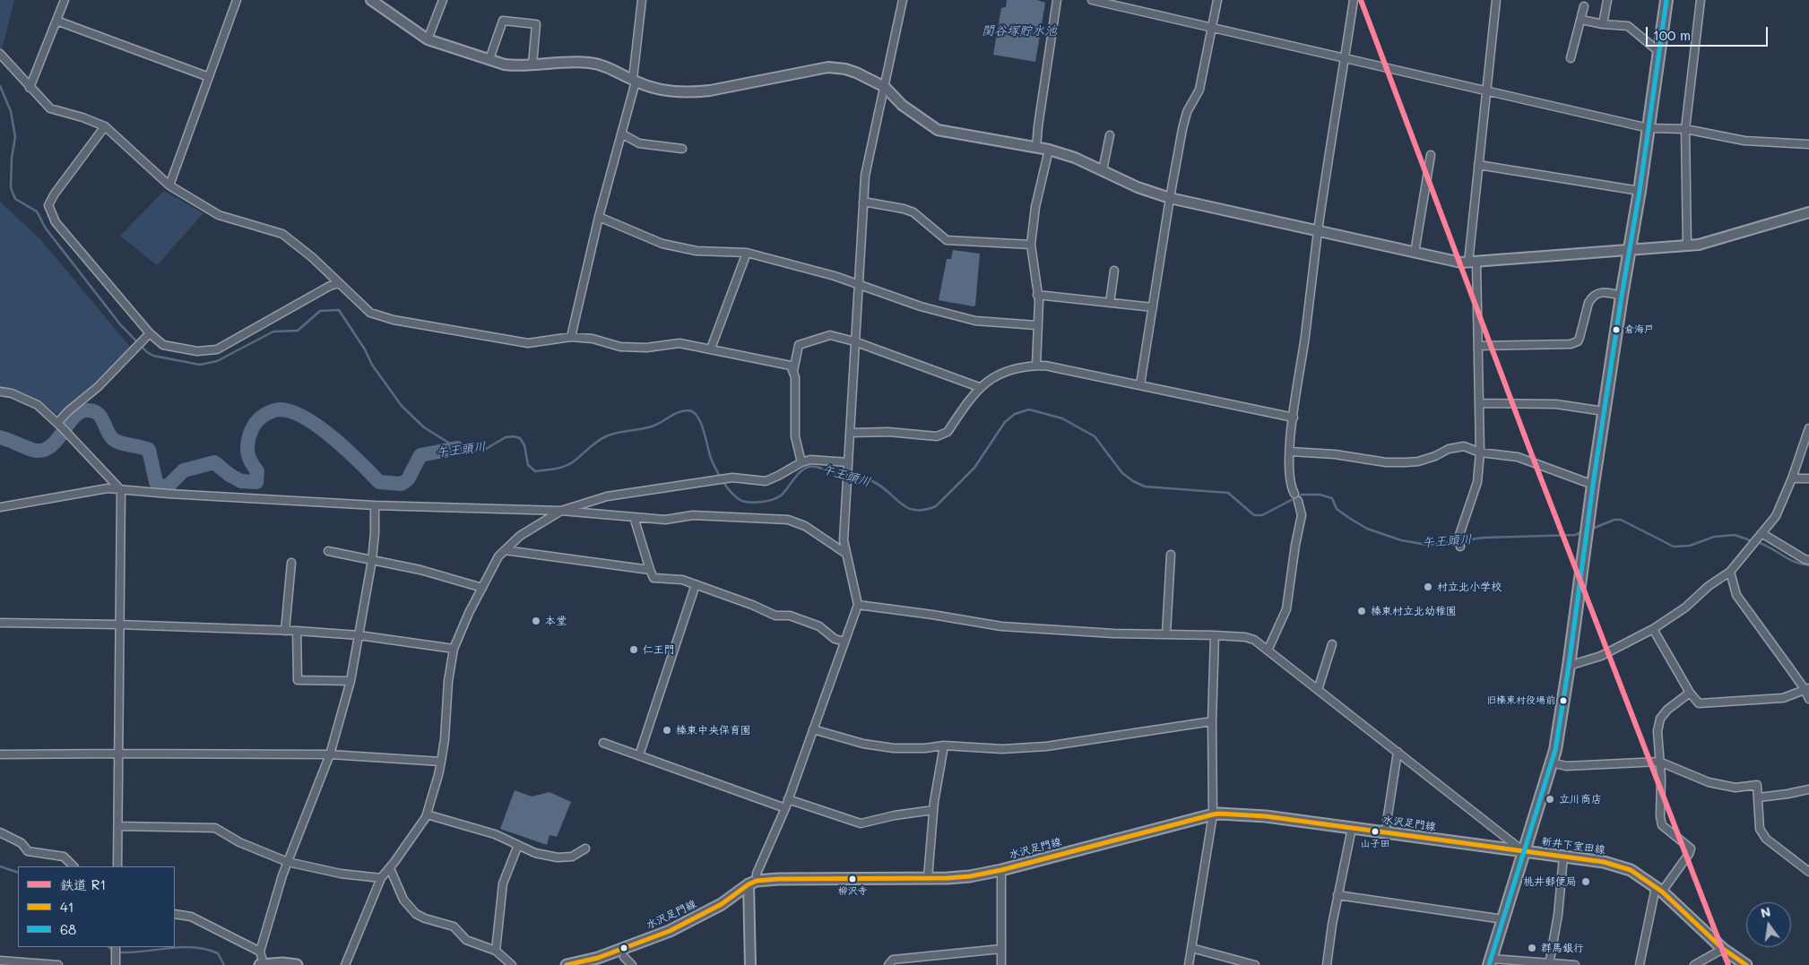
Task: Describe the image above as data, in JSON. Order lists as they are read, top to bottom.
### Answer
{
  "streets": {
    "main road": ["水沢足門線", "新井下室田線"]
  },
  "crossings": [
    ["水沢足門線", "新井下室田線"]
  ],
  "water": ["関谷塚貯水池", "午王頭川"],
  "places": [
    "倉海戸",
    "村立北小学校",
    "榛東村立北幼稚園",
    "本堂",
    "仁王門",
    "旧榛東村役場前",
    "榛東中央保育園",
    "立川商店",
    "山子田",
    "柳沢寺",
    "桃井郵便局",
    "群馬銀行"
  ],
  "lines": ["rail line R1", "transit line 68", "transit line 41"],
  "legend": ["鉄道 R1", "41", "68"],
  "scale_bar": "100 m",
  "north": "top"
}
